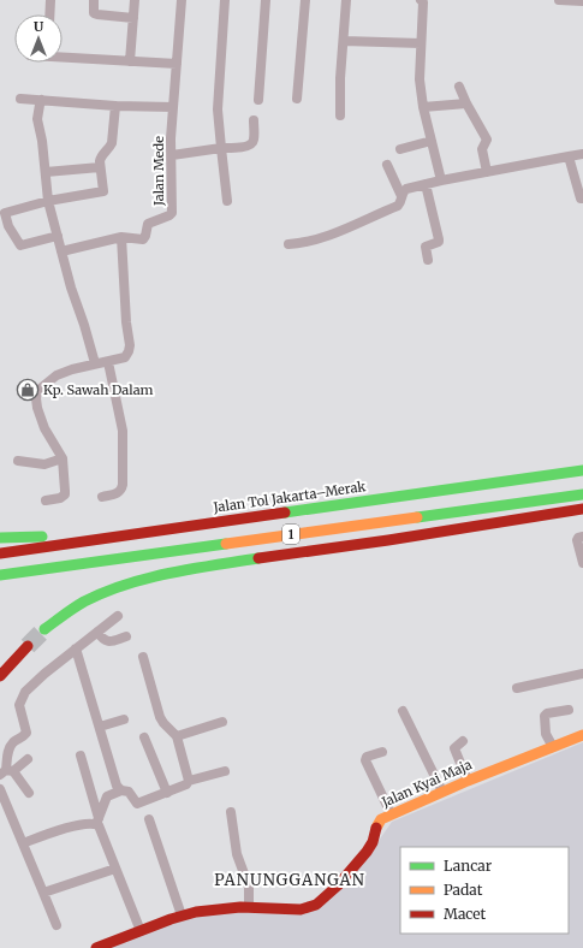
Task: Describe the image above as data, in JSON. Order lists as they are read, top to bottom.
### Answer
{
  "streets": {
    "main road": ["Jalan Tol Jakarta–Merak", "1", "Jalan Kyai Maja"],
    "street": ["Jalan Mede"]
  },
  "districts": ["PANUNGGANGAN"],
  "places": {
    "shop": ["Kp. Sawah Dalam"]
  },
  "legend": ["Lancar", "Padat", "Macet"],
  "north": "top"
}
